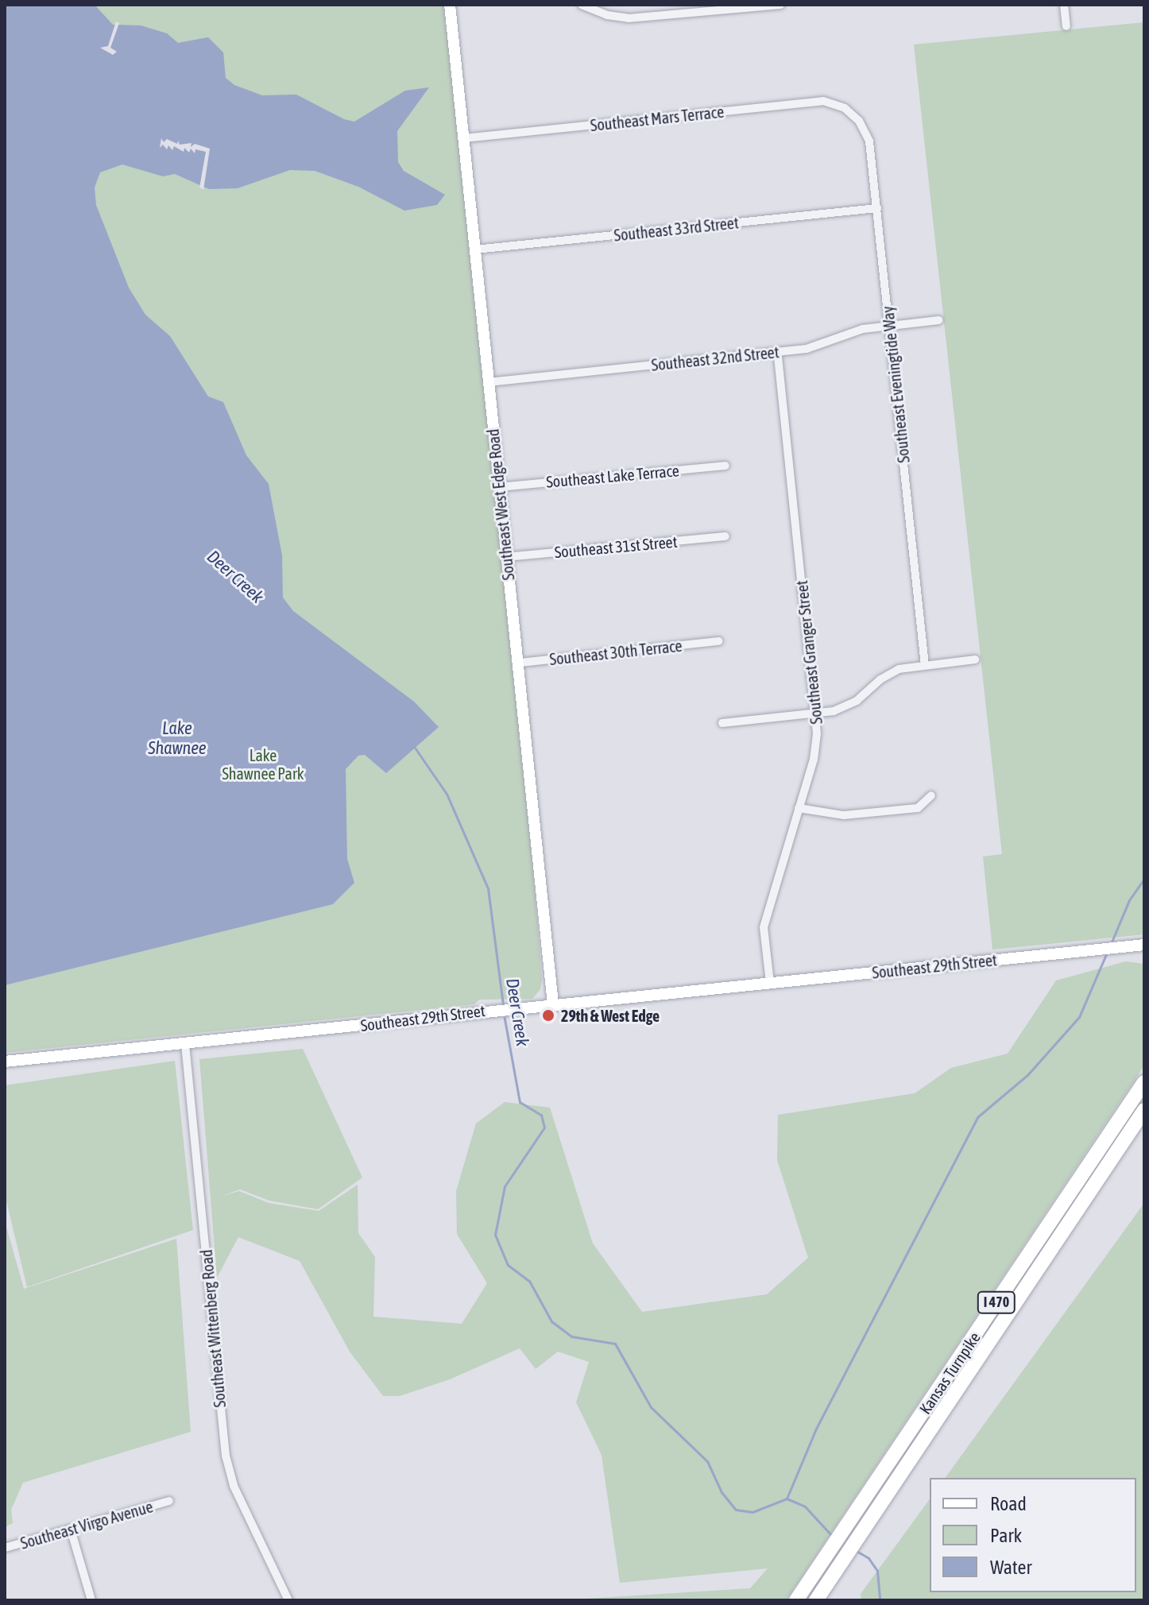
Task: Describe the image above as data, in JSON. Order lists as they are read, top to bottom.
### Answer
{
  "streets": {
    "highway": ["I 470", "Kansas Turnpike"],
    "main road": ["Southeast West Edge Road", "Southeast 29th Street"],
    "street": [
      "Southeast Mars Terrace",
      "Southeast 33rd Street",
      "Southeast 32nd Street",
      "Southeast Eveningtide Way",
      "Southeast Lake Terrace",
      "Southeast 31st Street",
      "Southeast 30th Terrace",
      "Southeast Granger Street",
      "Southeast Wittenberg Road",
      "Southeast Virgo Avenue"
    ]
  },
  "crossings": [
    ["Southeast Mars Terrace", "Southeast Eveningtide Way"],
    ["Southeast Mars Terrace", "Southeast West Edge Road"],
    ["Southeast 33rd Street", "Southeast Eveningtide Way"],
    ["Southeast 33rd Street", "Southeast West Edge Road"],
    ["Southeast 32nd Street", "Southeast Eveningtide Way"],
    ["Southeast 32nd Street", "Southeast West Edge Road"],
    ["Southeast 32nd Street", "Southeast Granger Street"],
    ["Southeast Lake Terrace", "Southeast West Edge Road"],
    ["Southeast West Edge Road", "Southeast 31st Street"],
    ["Southeast West Edge Road", "Southeast 30th Terrace"],
    ["Southeast West Edge Road", "Southeast 29th Street"],
    ["Southeast Granger Street", "Southeast 29th Street"],
    ["Southeast 29th Street", "Southeast Wittenberg Road"]
  ],
  "water": ["Deer Creek", "Lake Shawnee"],
  "parks": ["Lake Shawnee Park"],
  "places": ["29th & West Edge"],
  "legend": ["Road", "Park", "Water"]
}
